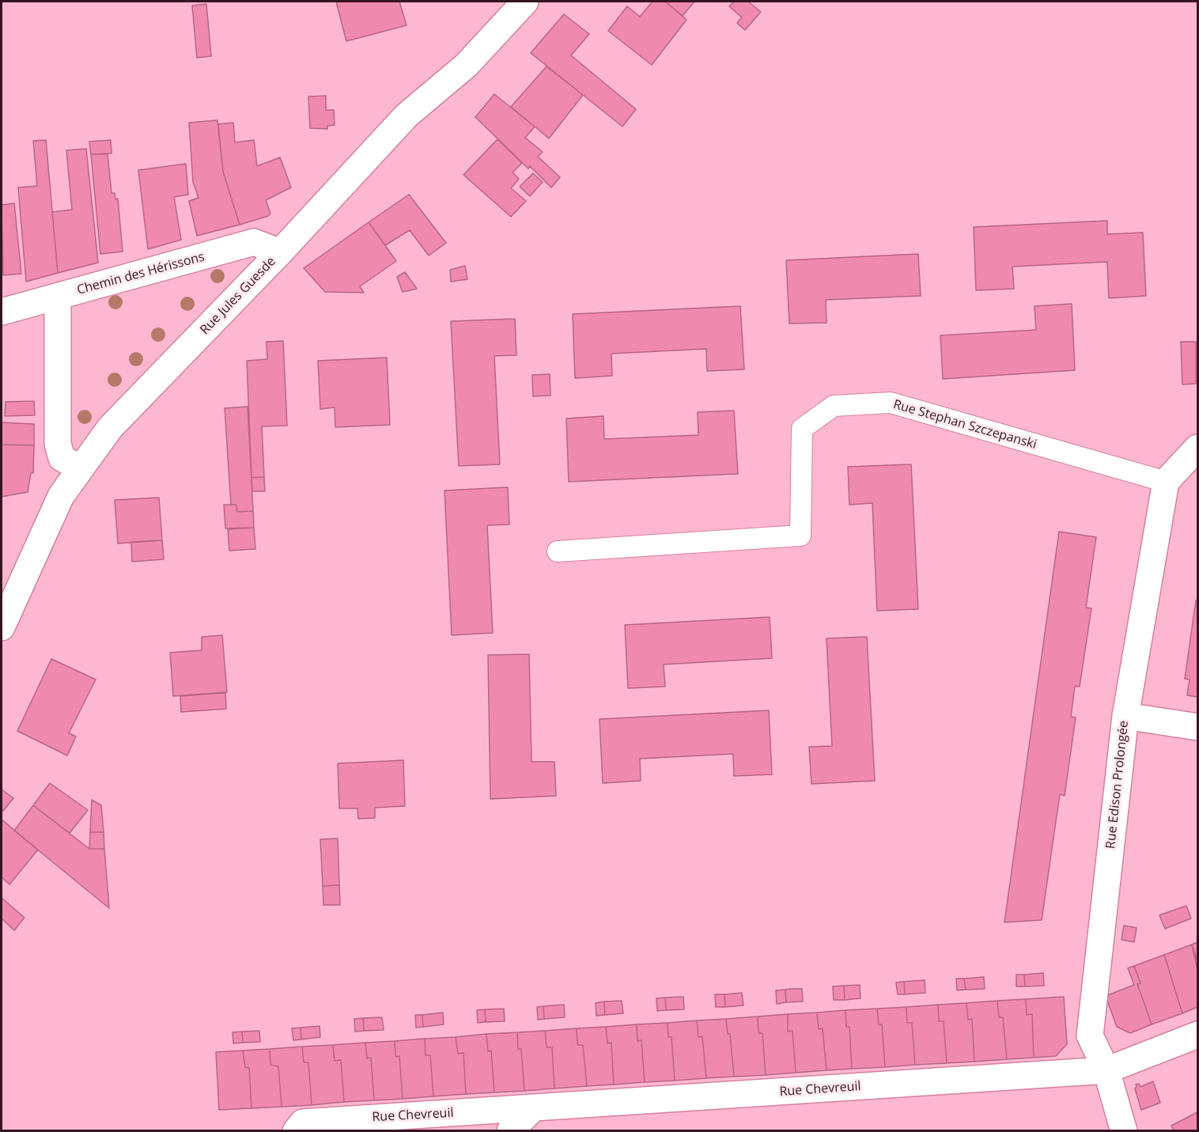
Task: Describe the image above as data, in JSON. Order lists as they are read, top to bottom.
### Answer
{
  "streets": {
    "street": [
      "Chemin des Hérissons",
      "Rue Jules Guesde",
      "Rue Edison Prolongée",
      "Rue Chevreuil"
    ],
    "lane": ["Rue Stephan Szczepanski"]
  },
  "crossings": [
    ["Chemin des Hérissons", "Rue Jules Guesde"],
    ["Rue Stephan Szczepanski", "Rue Edison Prolongée"],
    ["Rue Edison Prolongée", "Rue Chevreuil"]
  ]
}
